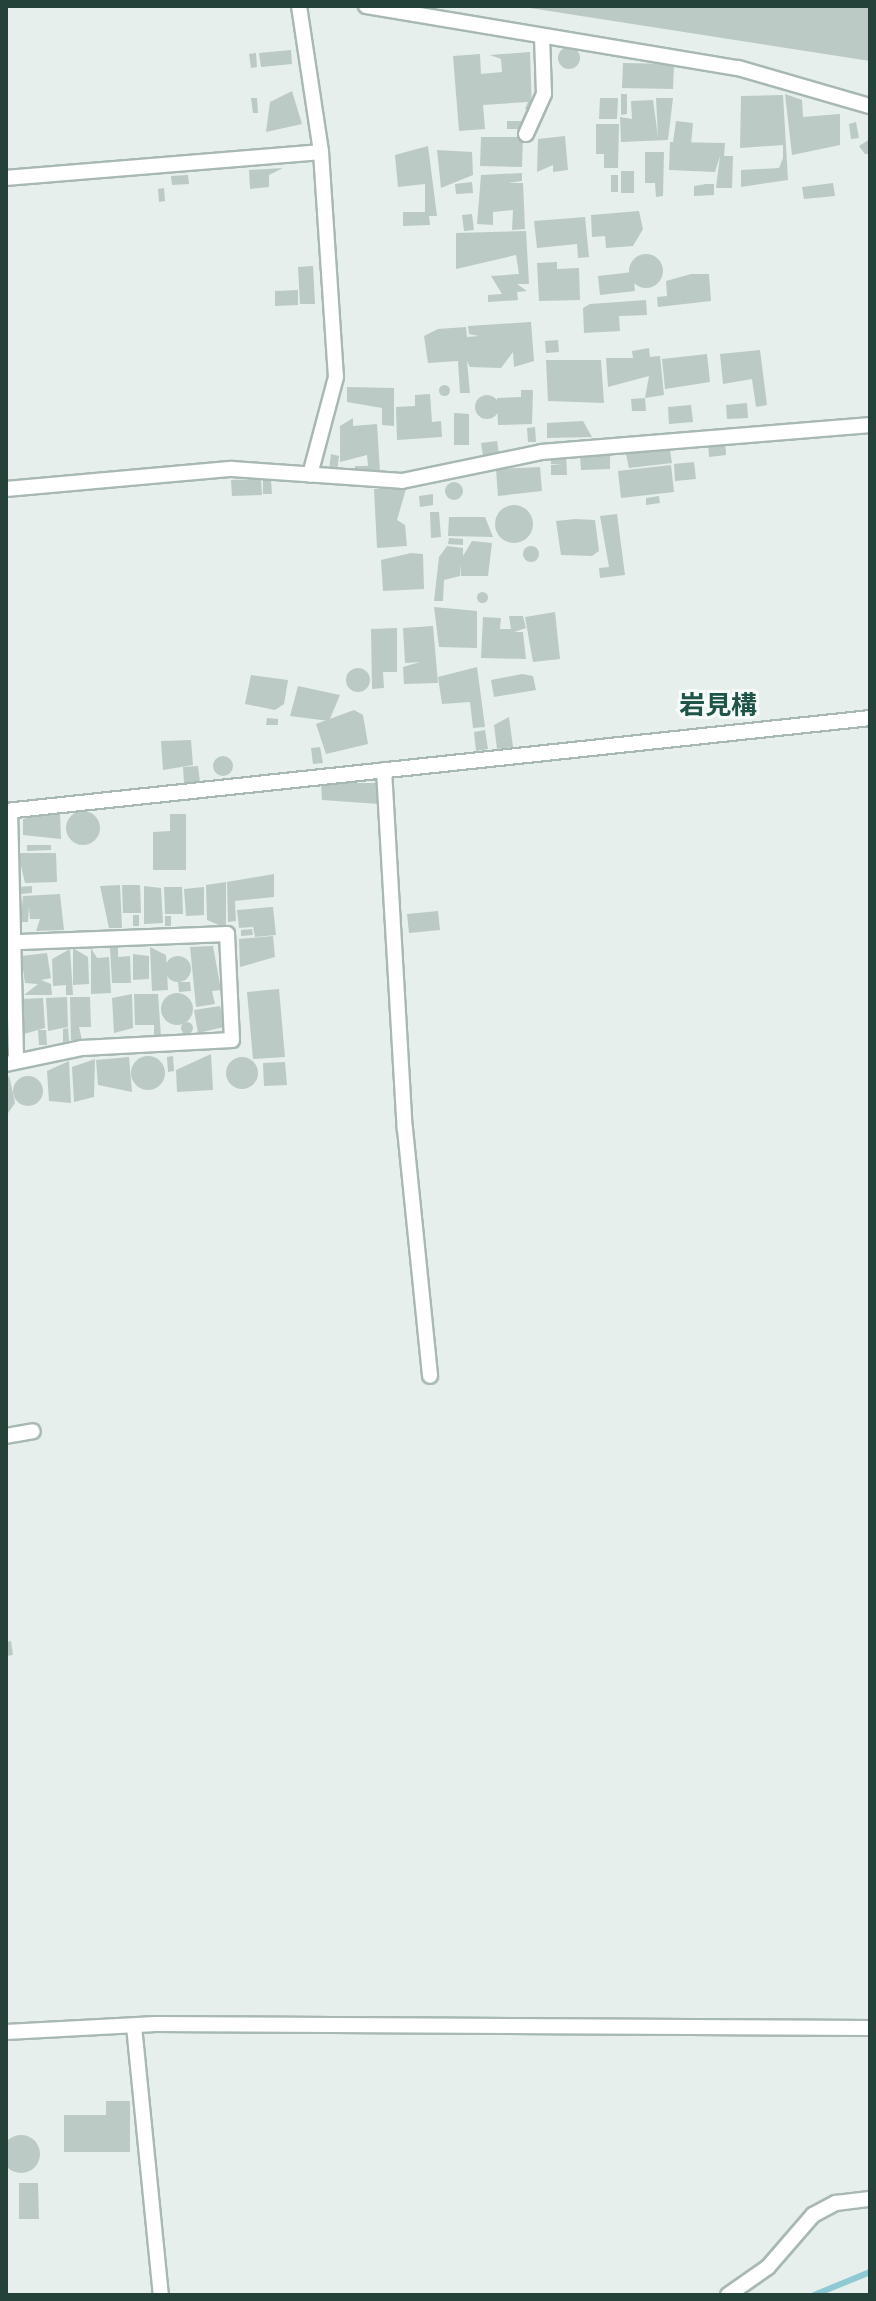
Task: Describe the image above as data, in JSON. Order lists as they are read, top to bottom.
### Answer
{
  "districts": ["岩見構"]
}
